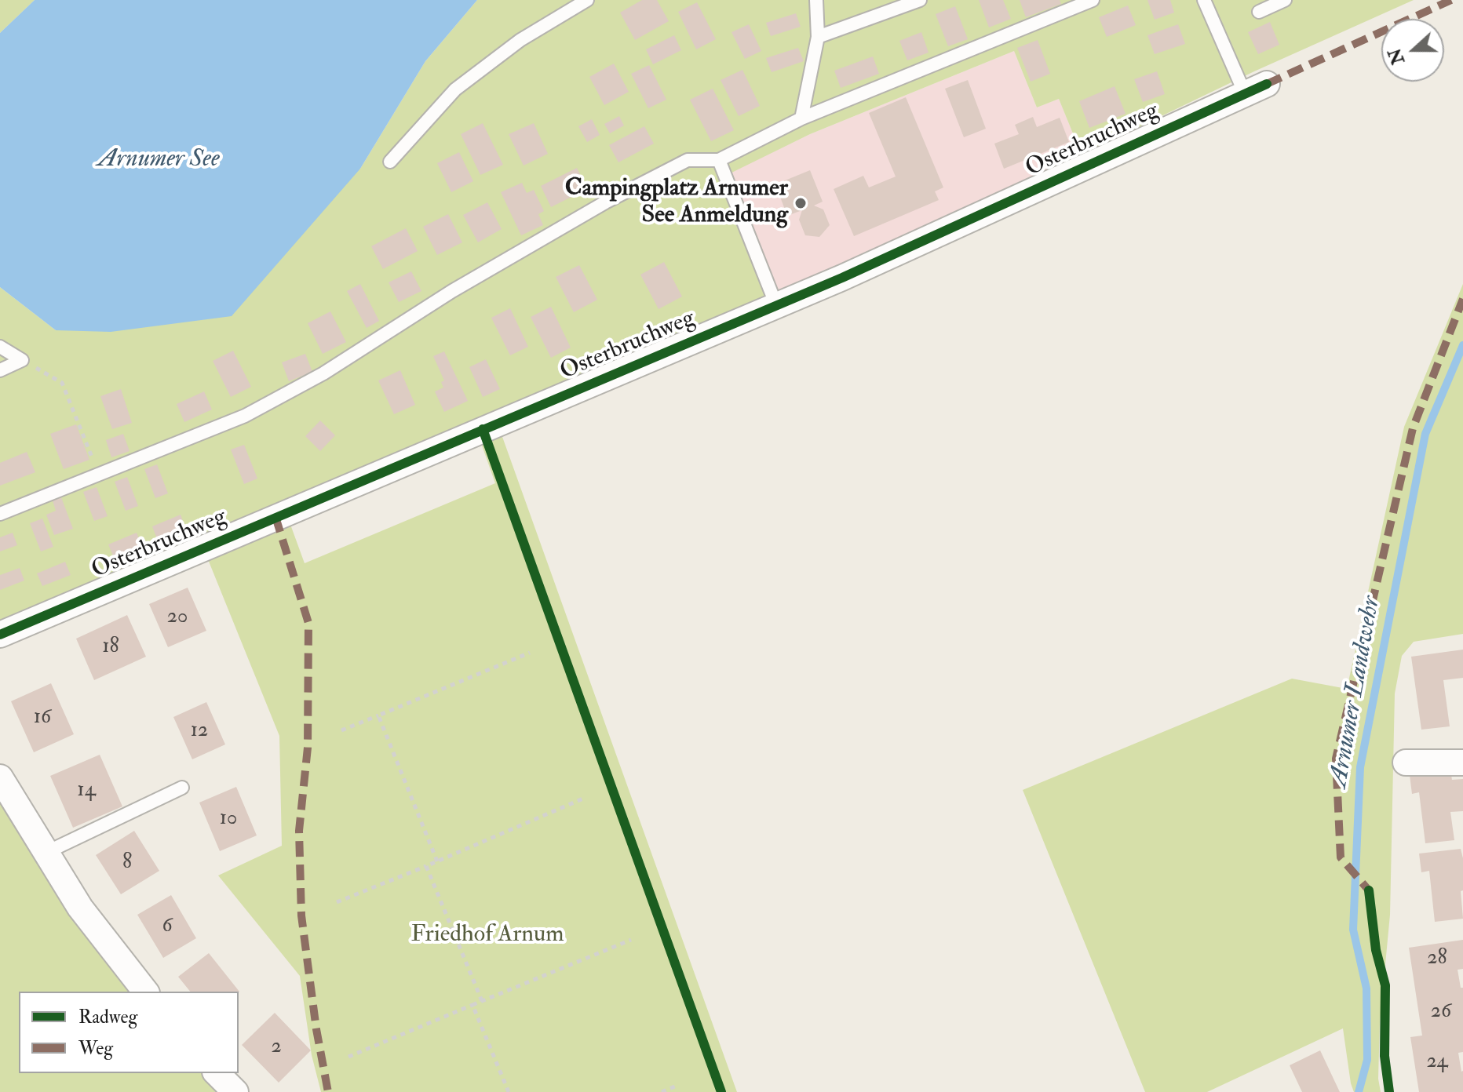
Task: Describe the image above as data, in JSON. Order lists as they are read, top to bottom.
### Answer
{
  "streets": {
    "street": ["Osterbruchweg"]
  },
  "water": ["Arnumer See", "Arnumer Landwehr"],
  "parks": ["Friedhof Arnum"],
  "places": ["Campingplatz Arnumer See Anmeldung"],
  "house_numbers": [
    "20",
    "18",
    "16",
    "12",
    "14",
    "10",
    "8",
    "6",
    "28",
    "26",
    "2",
    "24"
  ],
  "legend": ["Radweg", "Weg"],
  "north": "left"
}
